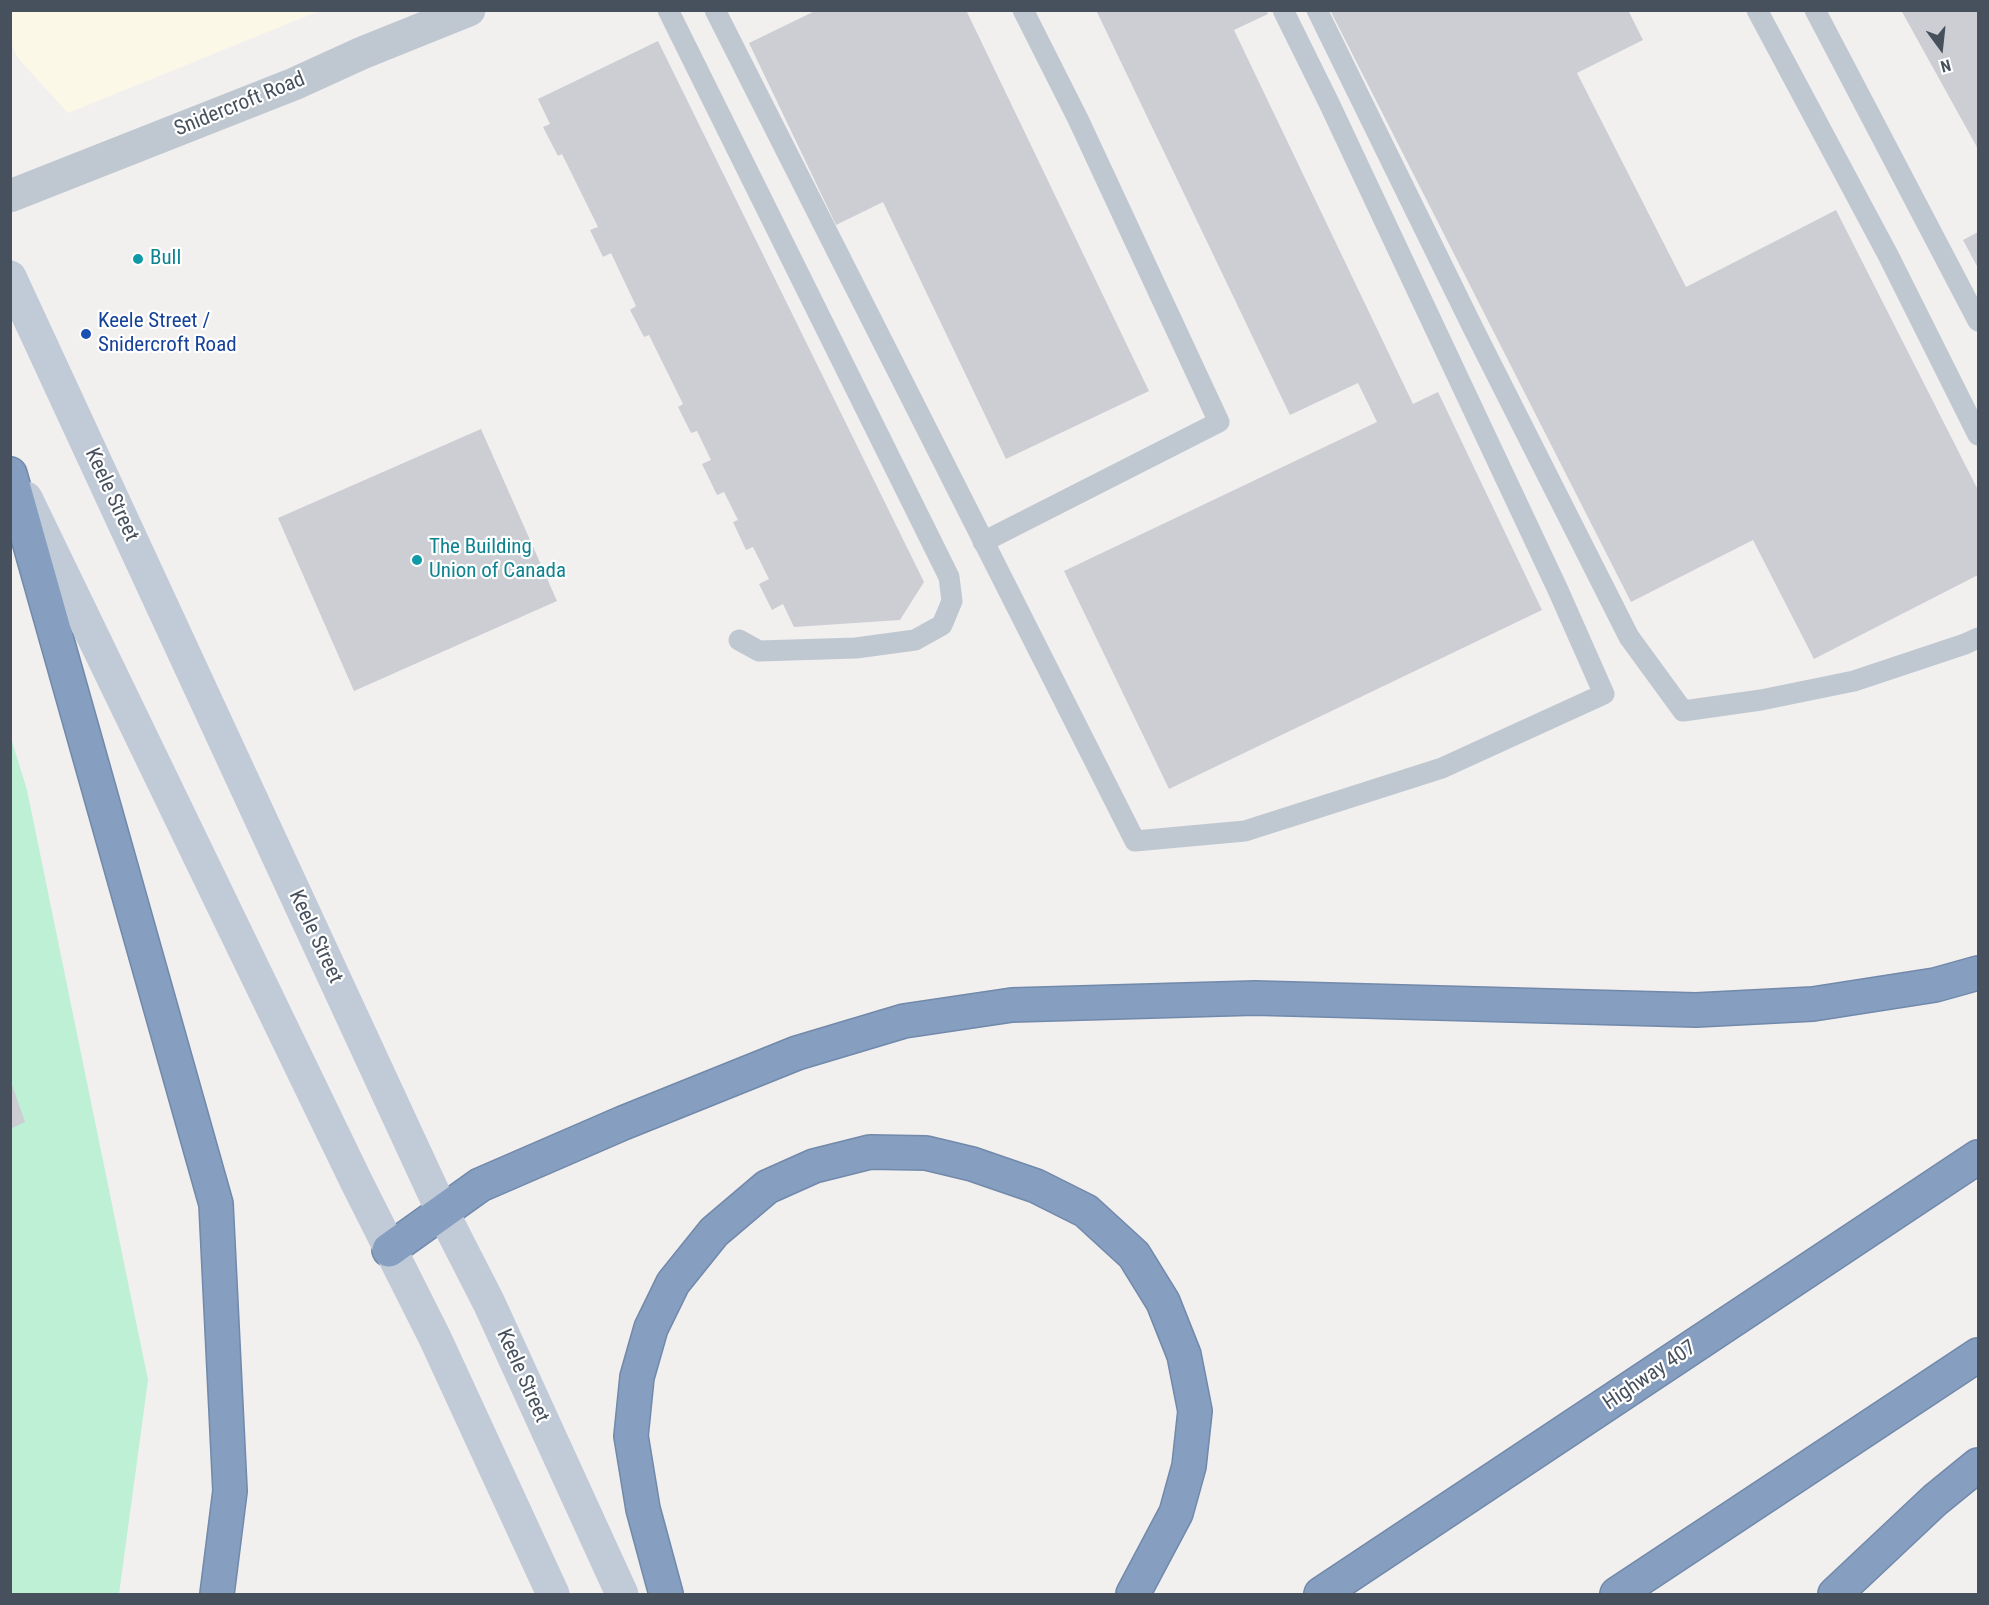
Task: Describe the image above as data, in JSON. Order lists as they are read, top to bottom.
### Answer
{
  "streets": {
    "highway": ["Highway 407"],
    "main road": ["Keele Street"],
    "street": ["Snidercroft Road"]
  },
  "places": ["Bull", "Keele Street / Snidercroft Road", "The Building Union of Canada"],
  "north": "bottom"
}
